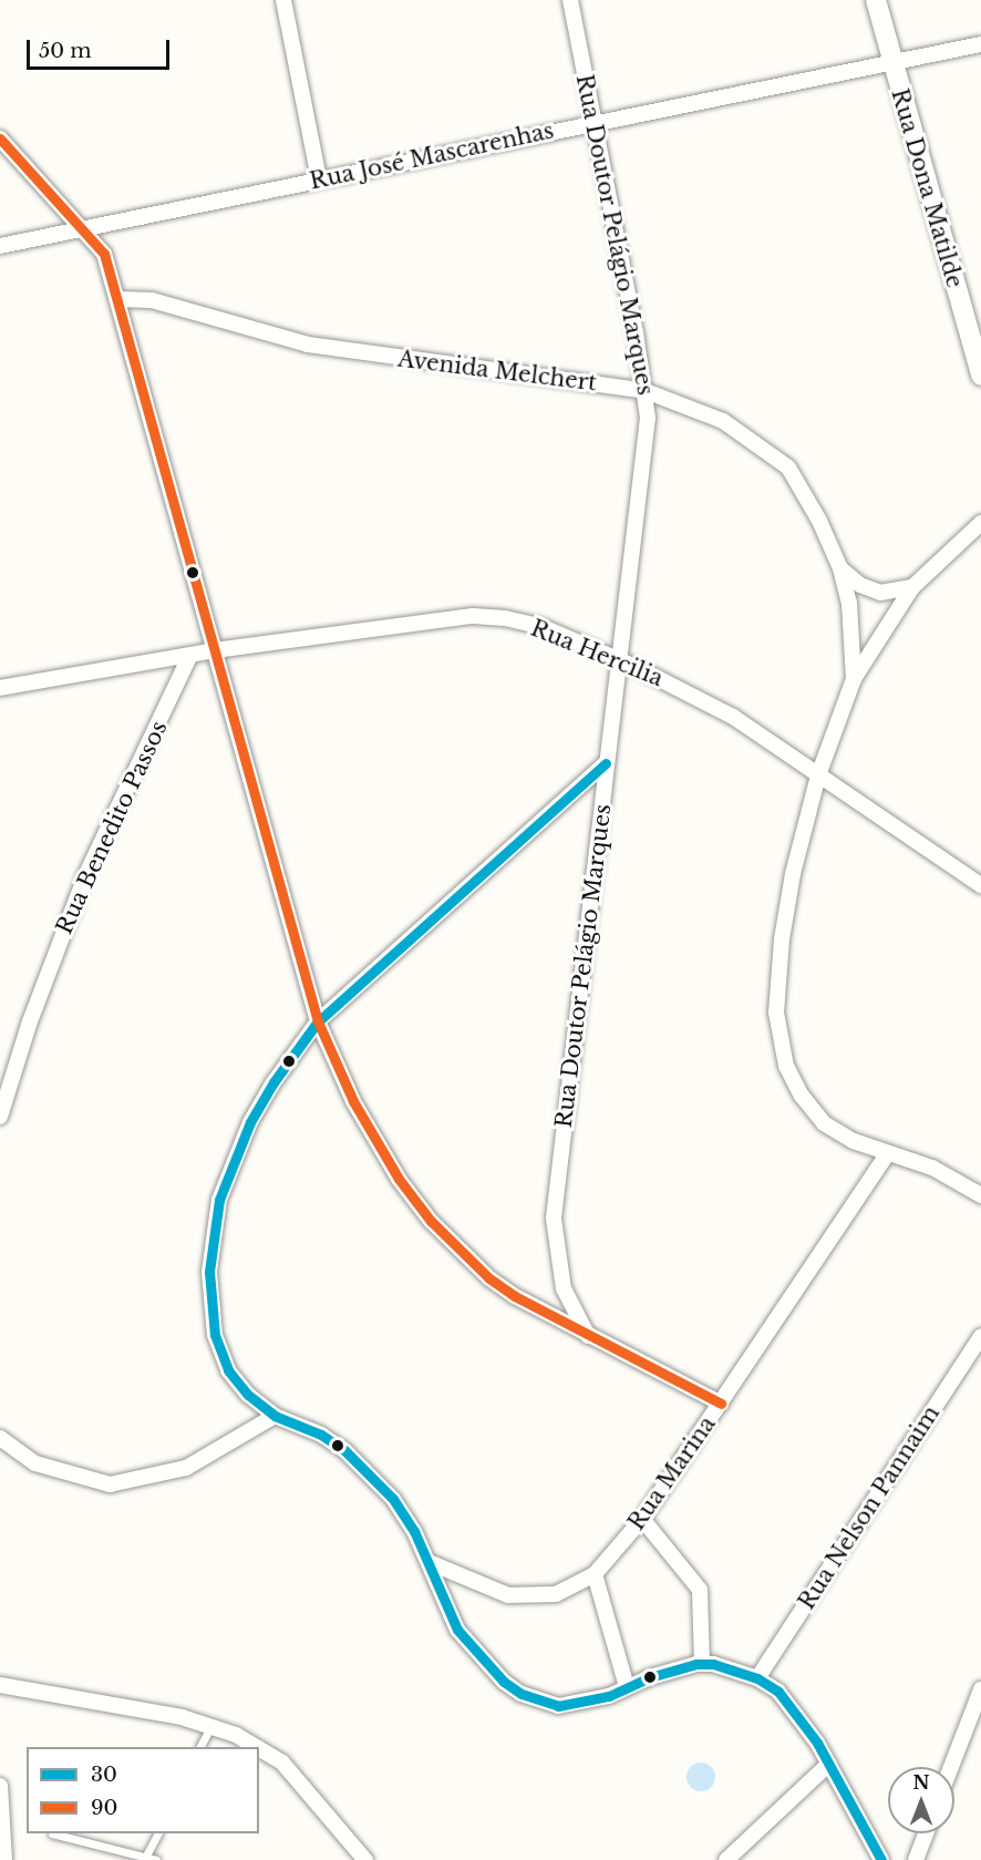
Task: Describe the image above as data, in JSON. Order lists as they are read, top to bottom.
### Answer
{
  "streets": {
    "street": [
      "Rua José Mascarenhas",
      "Rua Dona Matilde",
      "Rua Doutor Pelágio Marques",
      "Avenida Melchert",
      "Rua Hercilia",
      "Rua Benedito Passos",
      "Rua Marina",
      "Rua Nelson Pannaim"
    ]
  },
  "crossings": [
    ["Rua José Mascarenhas", "Rua Dona Matilde"],
    ["Rua José Mascarenhas", "Rua Doutor Pelágio Marques"],
    ["Rua Doutor Pelágio Marques", "Avenida Melchert"],
    ["Rua Doutor Pelágio Marques", "Rua Hercilia"],
    ["Rua Hercilia", "Rua Benedito Passos"]
  ],
  "lines": ["transit line 90", "transit line 30"],
  "legend": ["30", "90"],
  "scale_bar": "50 m",
  "north": "top"
}
